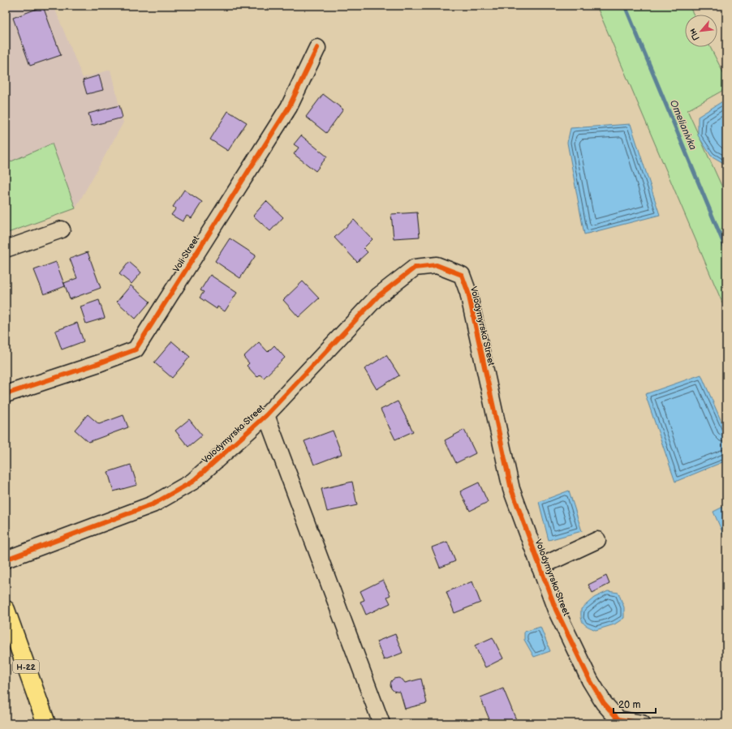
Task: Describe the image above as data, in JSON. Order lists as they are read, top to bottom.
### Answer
{
  "streets": {
    "main road": ["Н-22"],
    "street": ["Voli Street", "Volodymyrska Street"]
  },
  "water": ["Omelianivka"],
  "scale_bar": "20 m",
  "north": "bottom left"
}
